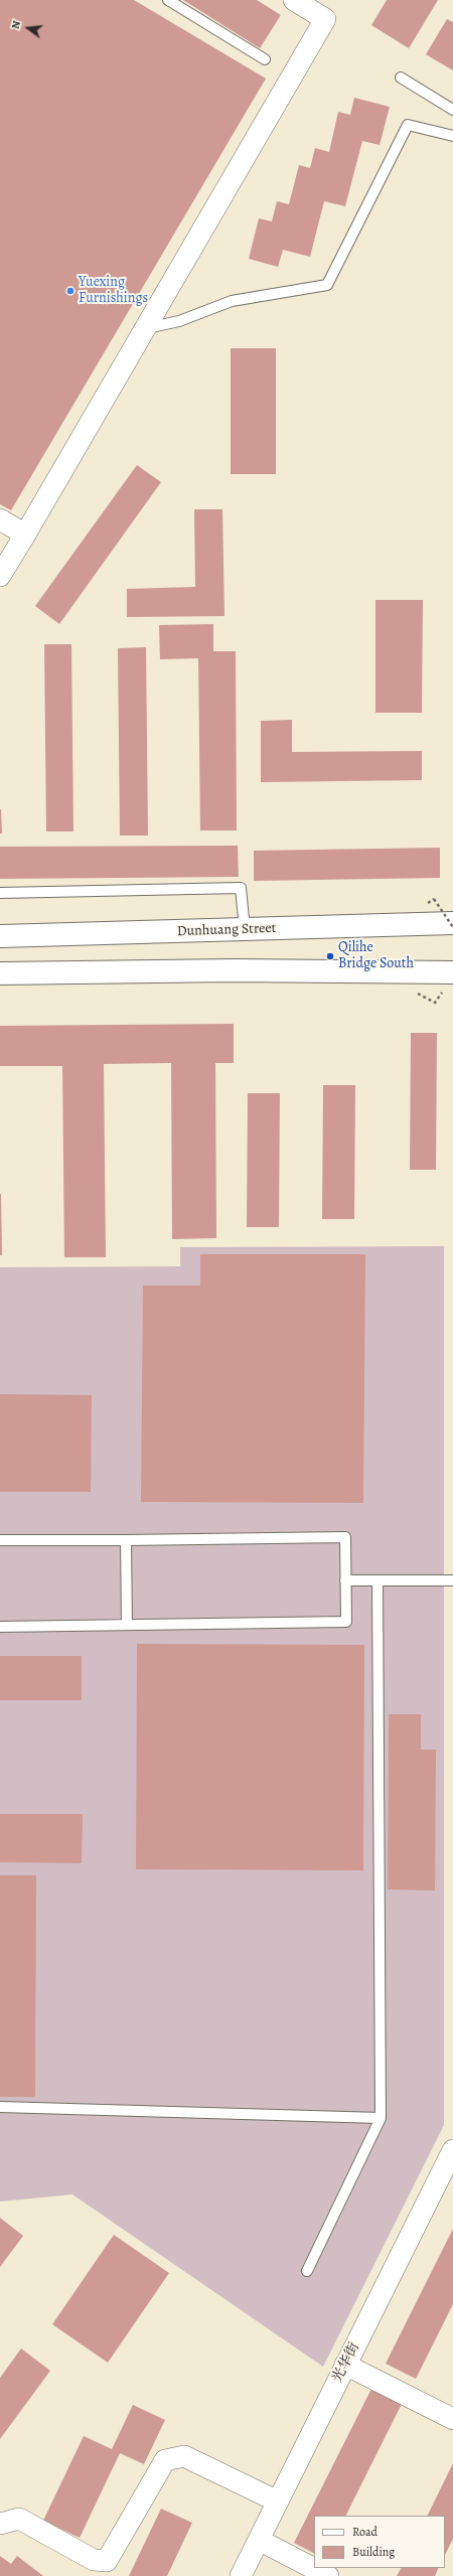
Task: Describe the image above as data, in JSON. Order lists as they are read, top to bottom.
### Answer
{
  "streets": {
    "main road": ["Dunhuang Street"],
    "street": ["光华街"]
  },
  "places": ["Yuexing Furnishings", "Qilihe Bridge South"],
  "legend": ["Road", "Building"],
  "north": "left"
}
